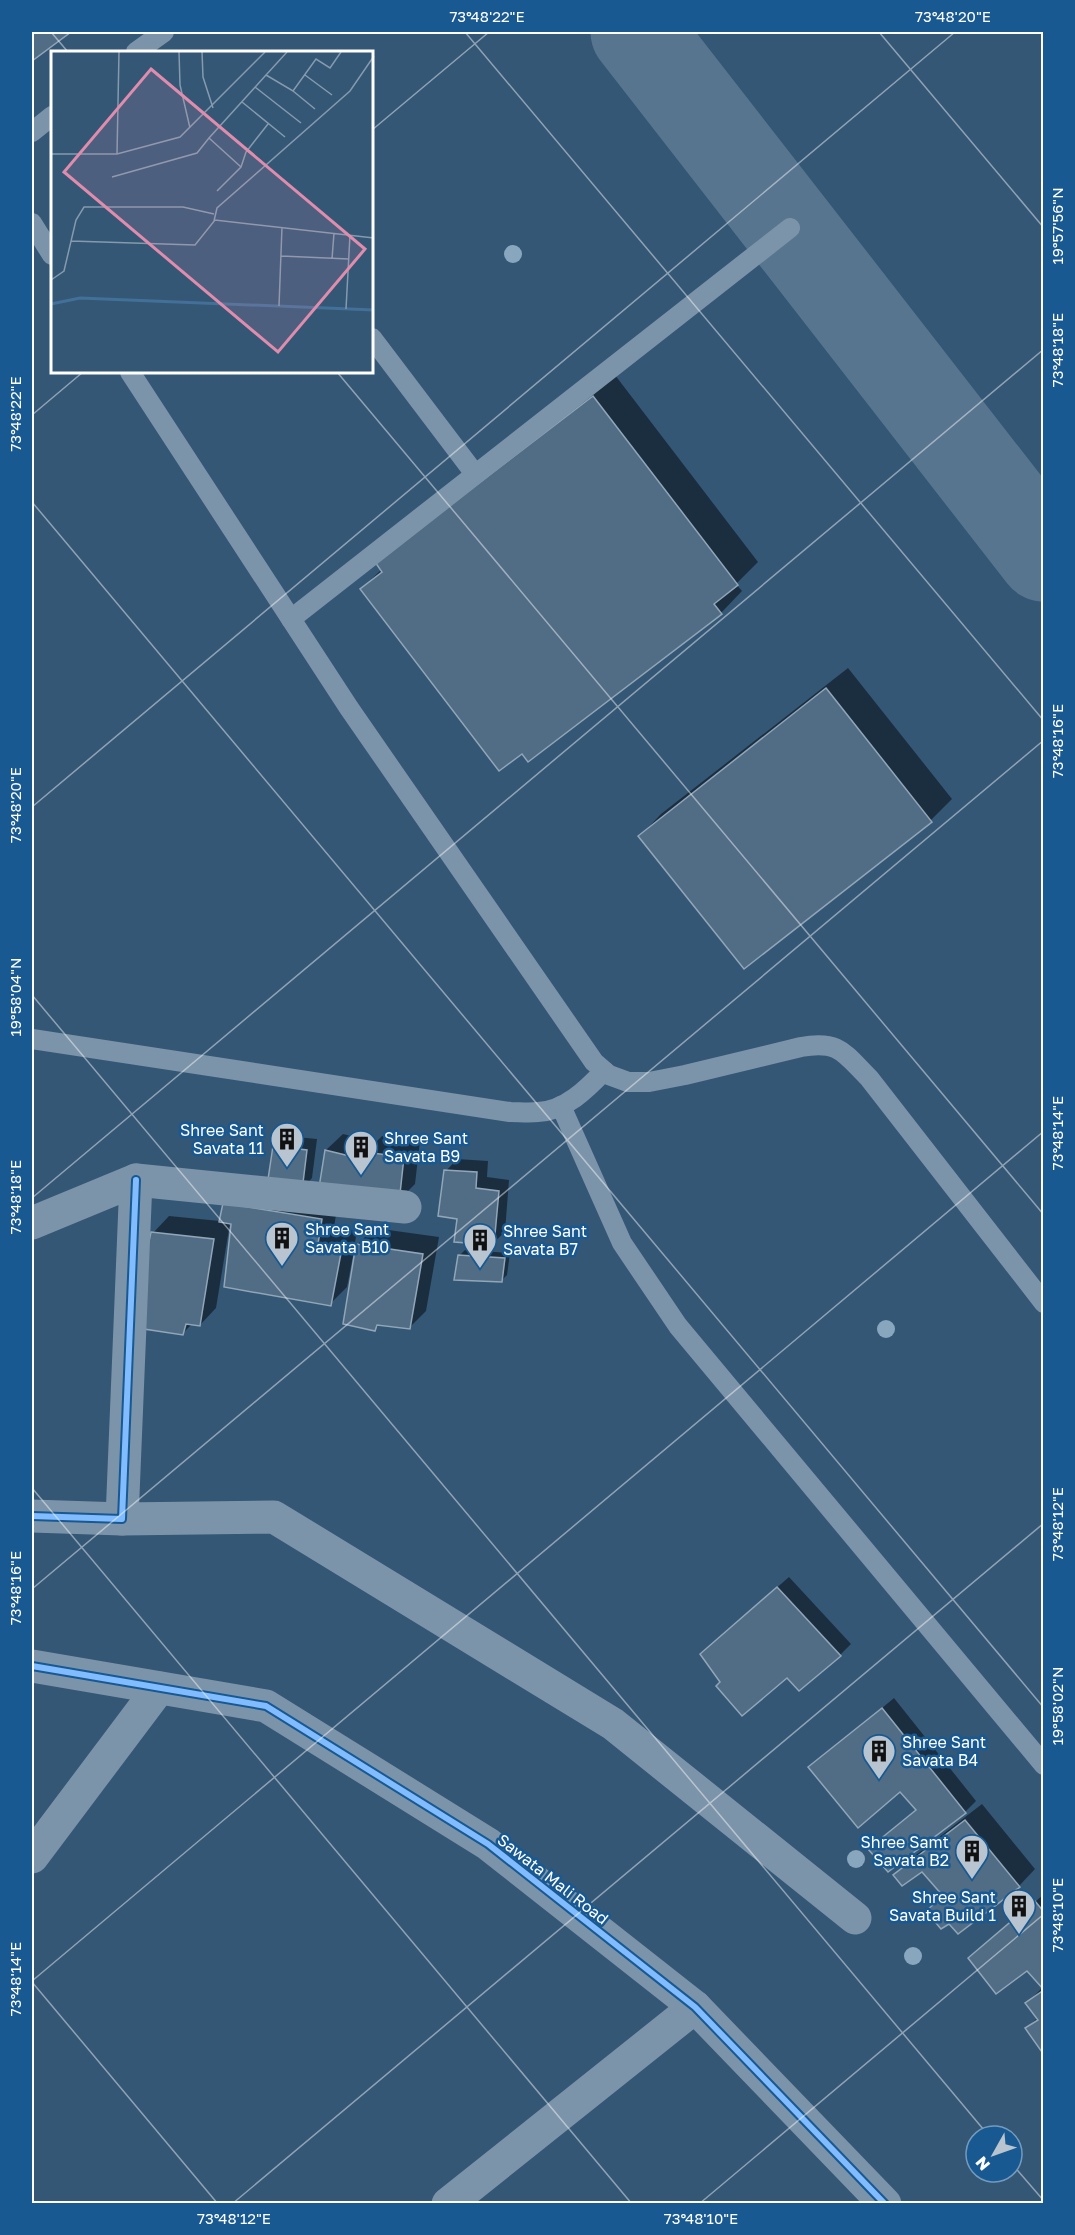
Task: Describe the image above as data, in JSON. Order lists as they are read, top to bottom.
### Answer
{
  "streets": {
    "street": ["Sawata Mali Road"]
  },
  "places": {
    "building": [
      "Shree Sant Savata 11",
      "Shree Sant Savata B9",
      "Shree Sant Savata B10",
      "Shree Sant Savata B7",
      "Shree Sant Savata B4",
      "Shree Samt Savata B2",
      "Shree Sant Savata Build 1"
    ]
  },
  "north": "bottom left",
  "coordinates": [
    "73°48'22\"E",
    "73°48'20\"E",
    "19°57'56\"N",
    "73°48'18\"E",
    "73°48'16\"E",
    "19°58'04\"N",
    "73°48'14\"E",
    "73°48'12\"E",
    "19°58'02\"N",
    "73°48'10\"E"
  ]
}
